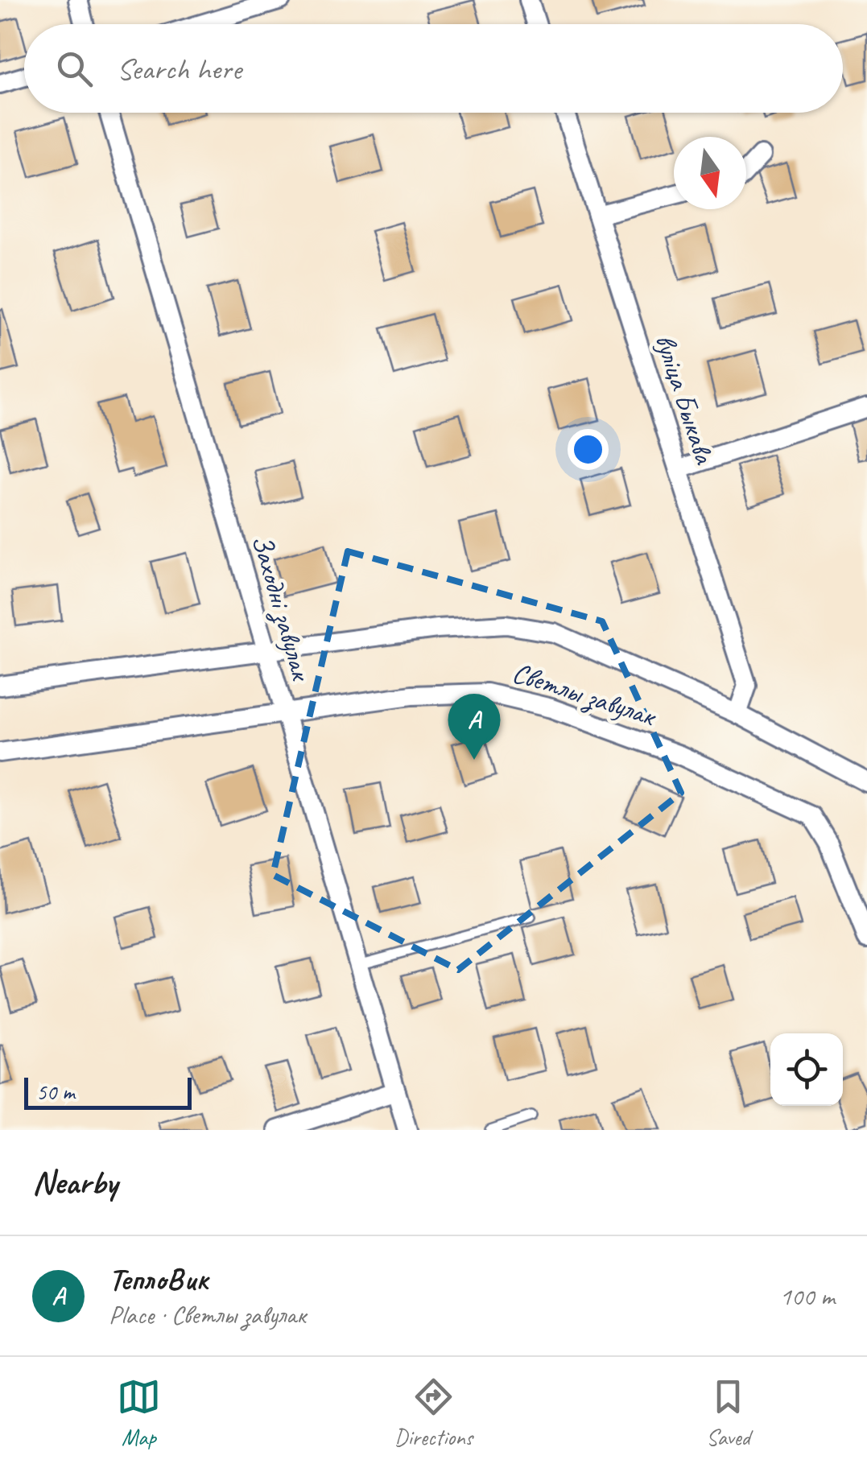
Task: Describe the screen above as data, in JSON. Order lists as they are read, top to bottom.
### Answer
{
  "streets": {
    "street": ["вуліца Быкава", "Заходні завулак", "Светлы завулак"]
  },
  "crossings": [
    ["вуліца Быкава", "Светлы завулак"],
    ["Заходні завулак", "Светлы завулак"]
  ],
  "scale_bar": "50 m",
  "north": "bottom",
  "page": {
    "search": "Search here",
    "pins": "A",
    "scale": "50 m",
    "heading": "Nearby",
    "list": [
      {
        "mark": "A",
        "name": "ТеплоВик",
        "note": "Place · Светлы завулак",
        "value": "100 m"
      }
    ],
    "nav": ["Map", "Directions", "Saved"]
  }
}
